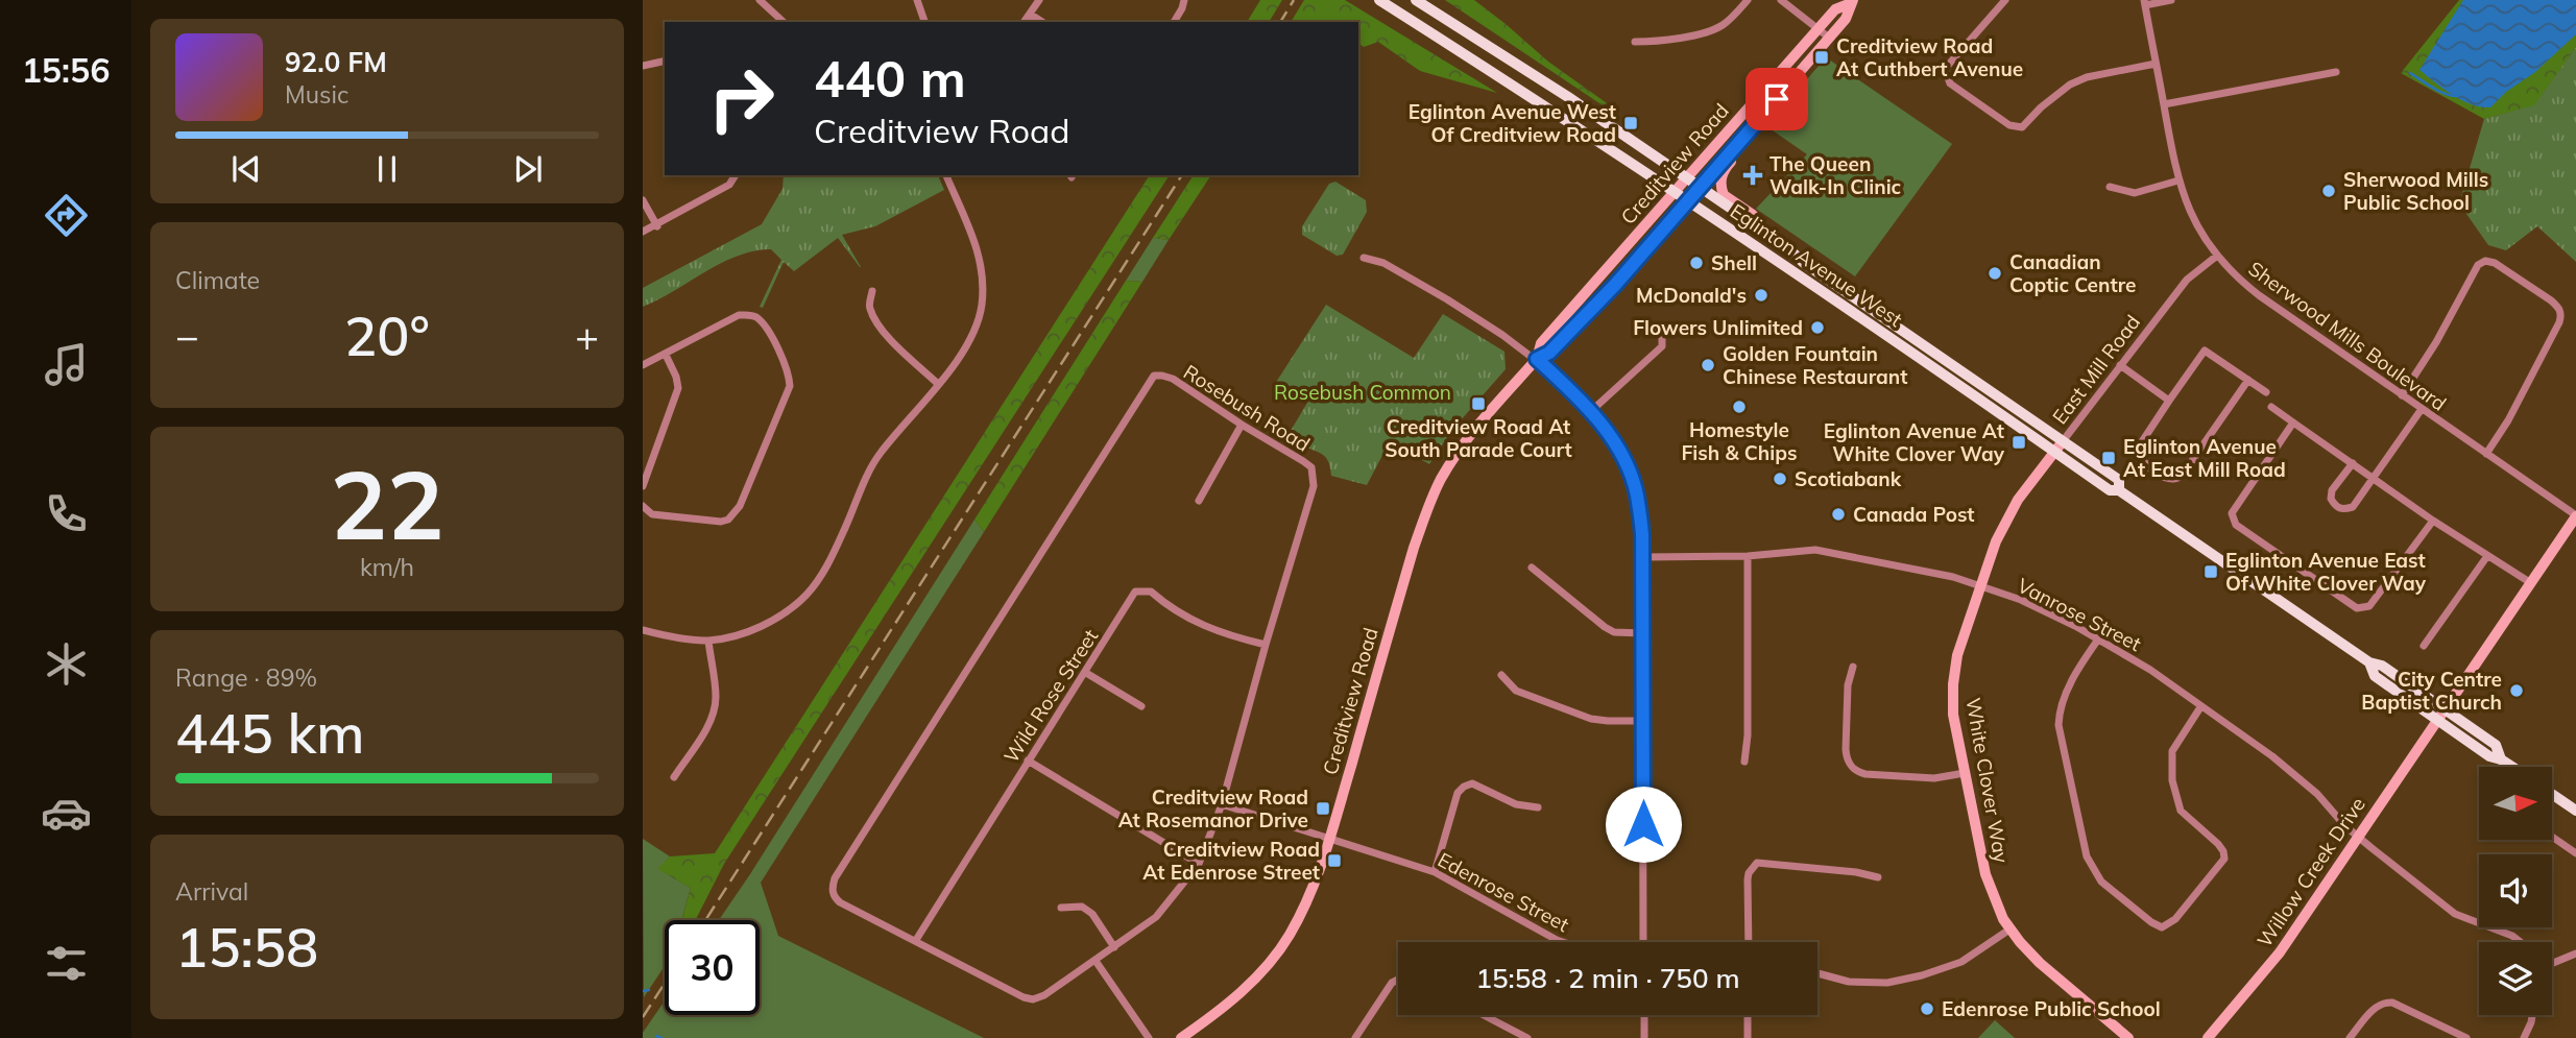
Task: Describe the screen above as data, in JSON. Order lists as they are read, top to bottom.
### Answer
{
  "streets": {
    "main road": [
      "Creditview Road",
      "Eglinton Avenue West",
      "White Clover Way",
      "Willow Creek Drive"
    ],
    "street": [
      "Sherwood Mills Boulevard",
      "East Mill Road",
      "Rosebush Road",
      "Vanrose Street",
      "Wild Rose Street",
      "Edenrose Street"
    ]
  },
  "crossings": [
    ["Creditview Road", "Eglinton Avenue West"],
    ["Creditview Road", "Edenrose Street"],
    ["Eglinton Avenue West", "East Mill Road"],
    ["Eglinton Avenue West", "White Clover Way"],
    ["Eglinton Avenue West", "Willow Creek Drive"],
    ["Sherwood Mills Boulevard", "East Mill Road"],
    ["Sherwood Mills Boulevard", "Willow Creek Drive"],
    ["East Mill Road", "White Clover Way"],
    ["Rosebush Road", "Wild Rose Street"],
    ["Rosebush Road", "Edenrose Street"],
    ["Vanrose Street", "White Clover Way"],
    ["Vanrose Street", "Willow Creek Drive"]
  ],
  "parks": ["Rosebush Common"],
  "places": {
    "transit": [
      "Creditview Road At Cuthbert Avenue",
      "Eglinton Avenue West Of Creditview Road",
      "Creditview Road At South Parade Court",
      "Eglinton Avenue At White Clover Way",
      "Eglinton Avenue At East Mill Road",
      "Eglinton Avenue East Of White Clover Way",
      "Creditview Road At Rosemanor Drive",
      "Creditview Road At Edenrose Street"
    ],
    "health": ["The Queen Walk-In Clinic"],
    "other": [
      "Sherwood Mills Public School",
      "Shell",
      "Canadian Coptic Centre",
      "McDonald's",
      "Flowers Unlimited",
      "Golden Fountain Chinese Restaurant",
      "Homestyle Fish & Chips",
      "Scotiabank",
      "Canada Post",
      "City Centre Baptist Church",
      "Edenrose Public School"
    ]
  },
  "north": "right",
  "page": {
    "tabs": "15:56",
    "turn": ["440 m", "Creditview Road"],
    "song": ["92.0 FM", "Music"],
    "tile": [
      "Climate",
      ["22", "km/h"],
      ["Range · 89%", "445 km"],
      ["Arrival", "15:58"]
    ],
    "heat": ["−", "20°", "+"],
    "limit": "30",
    "trip": "15:58 · 2 min · 750 m"
  }
}
